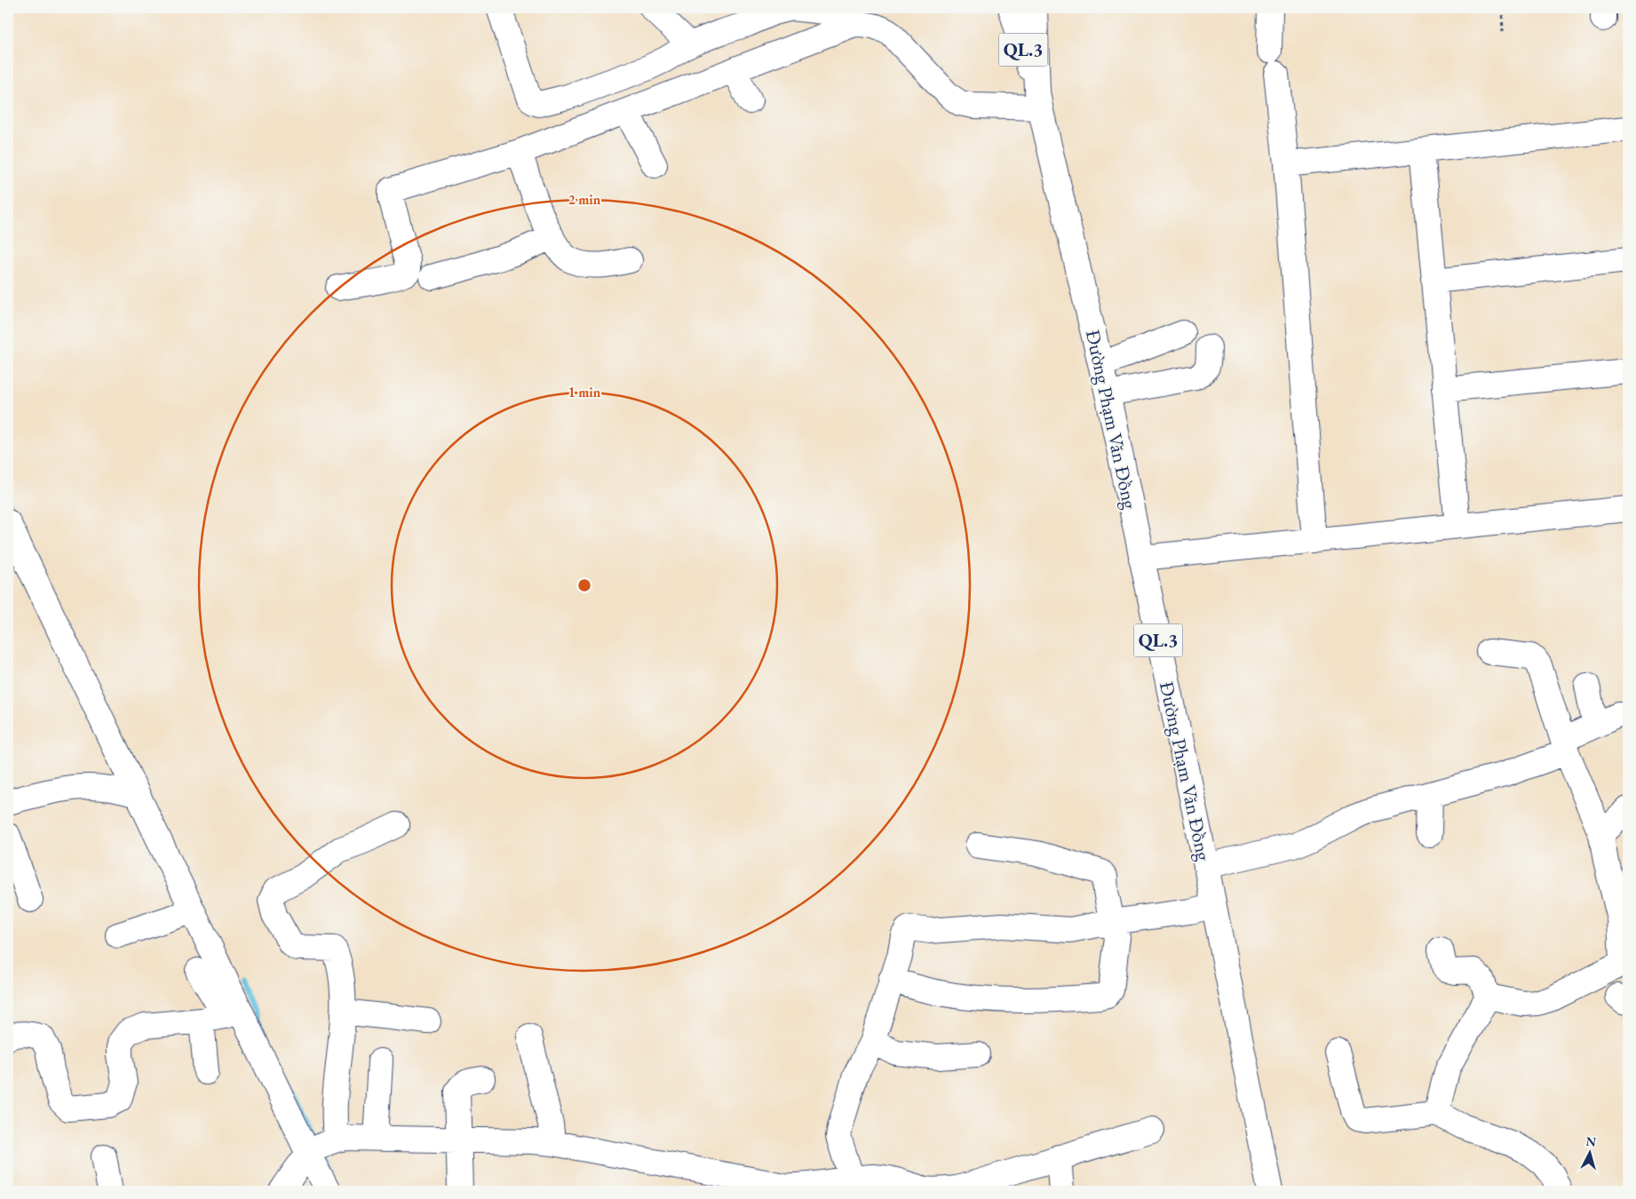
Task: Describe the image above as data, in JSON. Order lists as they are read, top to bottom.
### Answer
{
  "streets": {
    "main road": ["QL.3", "Đường Phạm Văn Đồng"]
  },
  "north": "top",
  "rings": ["2 min", "1 min"]
}
